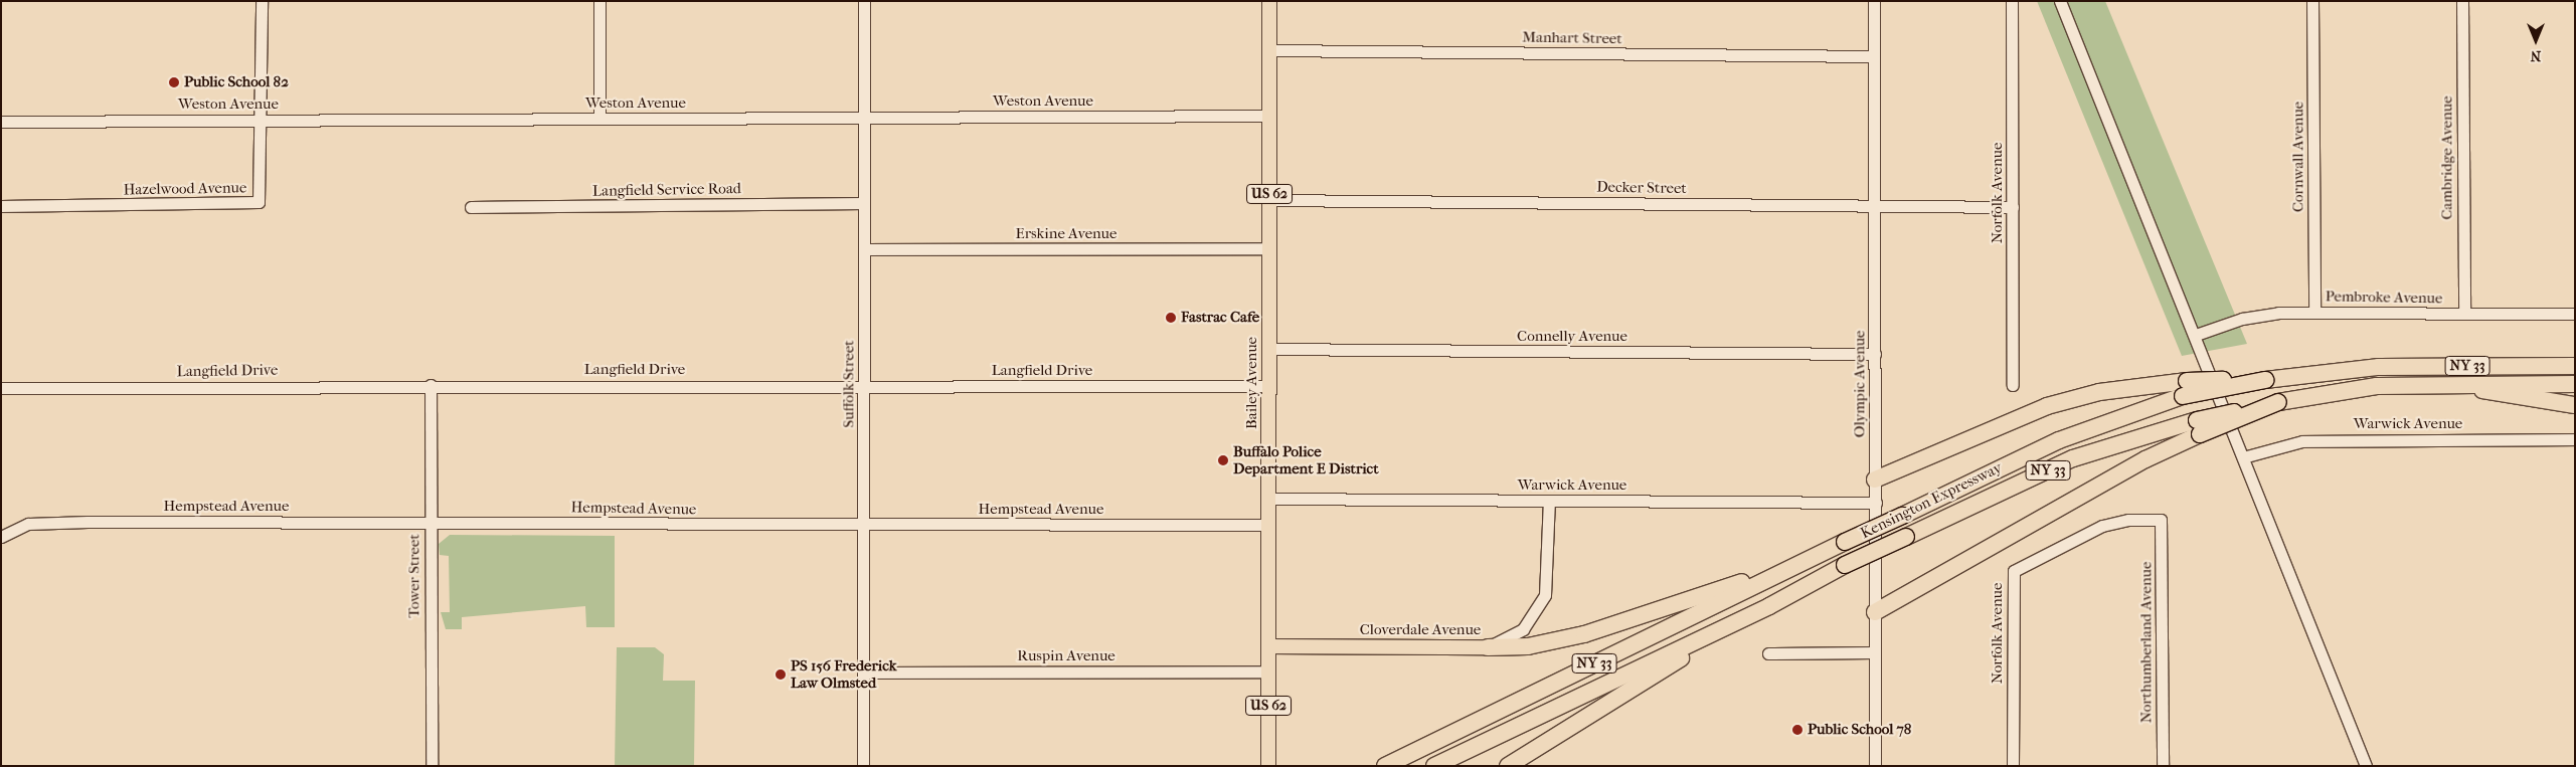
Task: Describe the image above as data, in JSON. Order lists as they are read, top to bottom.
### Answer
{
  "streets": {
    "highway": ["NY 33", "Kensington Expressway"],
    "main road": ["US 62", "Bailey Avenue", "Cloverdale Avenue"],
    "street": [
      "Manhart Street",
      "Weston Avenue",
      "Cornwall Avenue",
      "Cambridge Avenue",
      "Decker Street",
      "Hazelwood Avenue",
      "Langfield Service Road",
      "Norfolk Avenue",
      "Erskine Avenue",
      "Pembroke Avenue",
      "Connelly Avenue",
      "Langfield Drive",
      "Suffolk Street",
      "Olympic Avenue",
      "Warwick Avenue",
      "Hempstead Avenue",
      "Tower Street",
      "Northumberland Avenue",
      "Ruspin Avenue"
    ]
  },
  "crossings": [
    ["Manhart Street", "Bailey Avenue"],
    ["Manhart Street", "Olympic Avenue"],
    ["Weston Avenue", "Hazelwood Avenue"],
    ["Weston Avenue", "Bailey Avenue"],
    ["Weston Avenue", "Suffolk Street"],
    ["Cornwall Avenue", "Pembroke Avenue"],
    ["Cambridge Avenue", "Pembroke Avenue"],
    ["Decker Street", "Norfolk Avenue"],
    ["Decker Street", "Bailey Avenue"],
    ["Decker Street", "Olympic Avenue"],
    ["Langfield Service Road", "Suffolk Street"],
    ["Norfolk Avenue", "Northumberland Avenue"],
    ["Erskine Avenue", "Bailey Avenue"],
    ["Erskine Avenue", "Suffolk Street"],
    ["Connelly Avenue", "Bailey Avenue"],
    ["Connelly Avenue", "Olympic Avenue"],
    ["NY 33", "Kensington Expressway"],
    ["Langfield Drive", "Bailey Avenue"],
    ["Langfield Drive", "Suffolk Street"],
    ["Langfield Drive", "Tower Street"],
    ["Bailey Avenue", "Warwick Avenue"],
    ["Bailey Avenue", "Hempstead Avenue"],
    ["Bailey Avenue", "Cloverdale Avenue"],
    ["Bailey Avenue", "Ruspin Avenue"],
    ["Suffolk Street", "Hempstead Avenue"],
    ["Suffolk Street", "Ruspin Avenue"],
    ["Olympic Avenue", "Warwick Avenue"],
    ["Warwick Avenue", "Cloverdale Avenue"],
    ["Hempstead Avenue", "Tower Street"]
  ],
  "places": [
    "Public School 82",
    "Fastrac Cafe",
    "Buffalo Police Department E District",
    "PS 156 Frederick Law Olmsted",
    "Public School 78"
  ],
  "north": "bottom"
}
